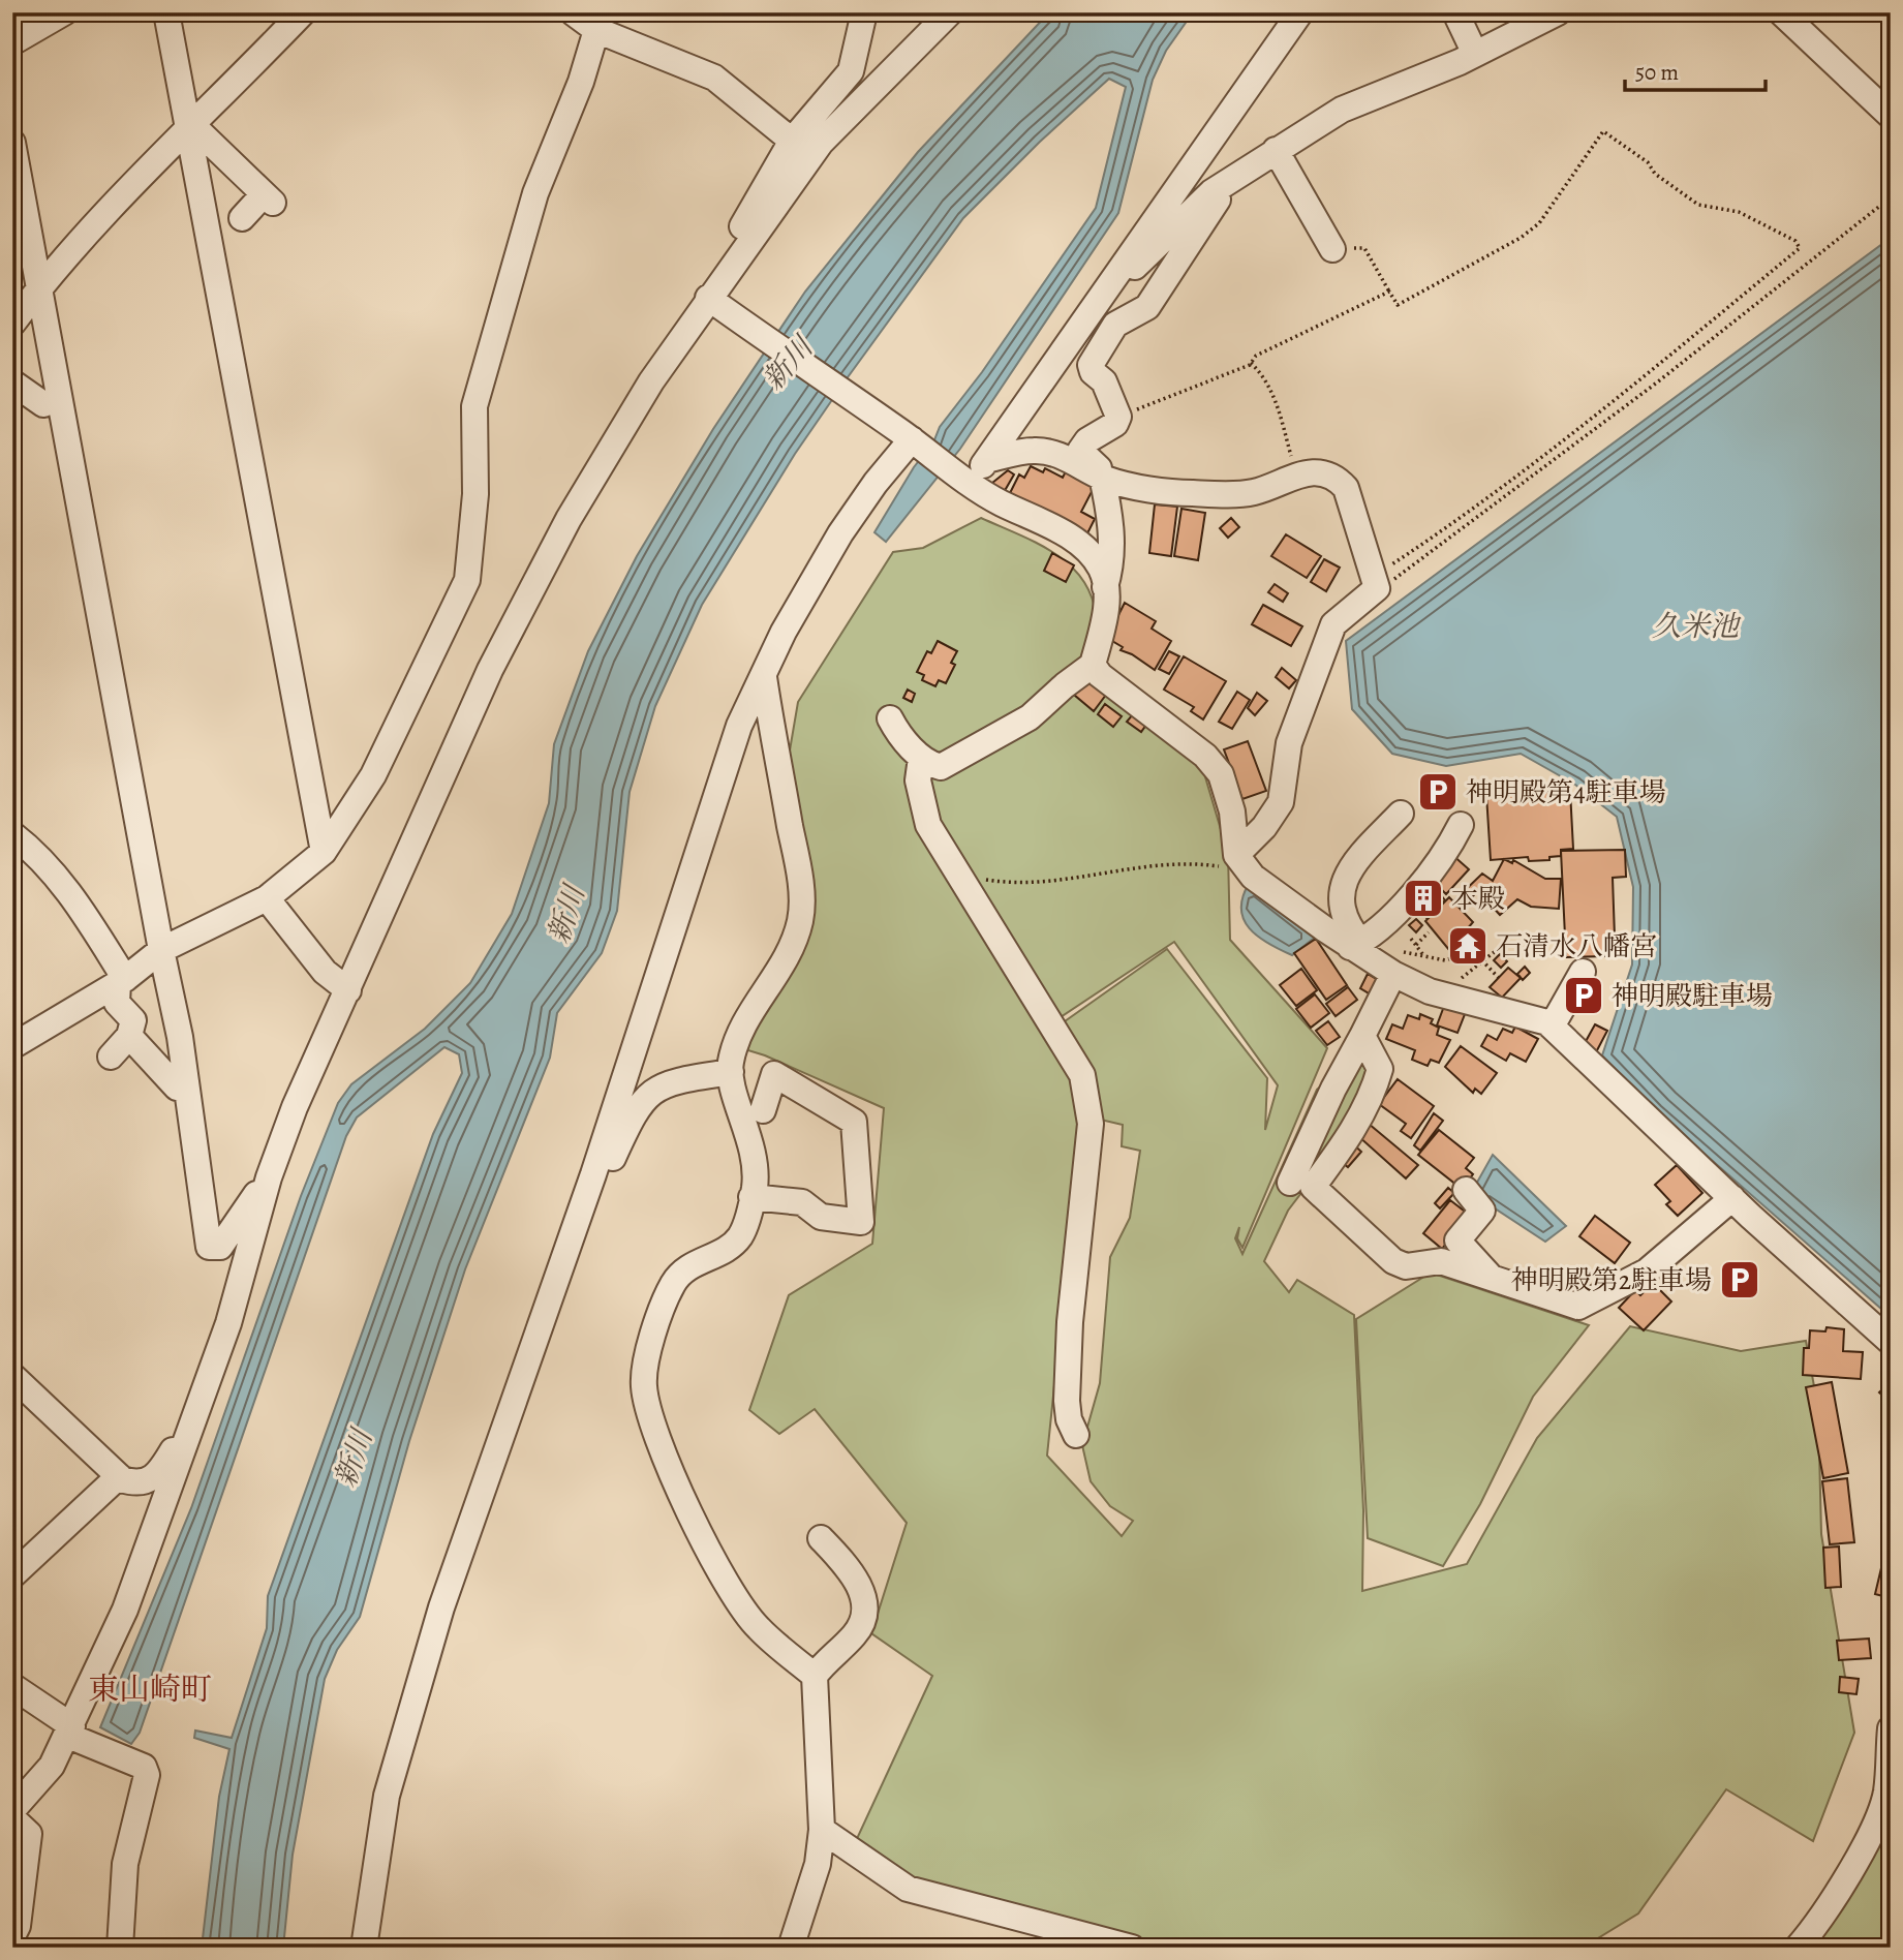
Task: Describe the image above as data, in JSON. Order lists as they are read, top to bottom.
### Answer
{
  "districts": ["東山崎町"],
  "water": ["新川", "久米池"],
  "places": {
    "parking": ["神明殿第4駐車場", "神明殿駐車場", "神明殿第2駐車場"],
    "building": ["本殿"],
    "temple": ["石清水八幡宮"]
  },
  "scale_bar": "50 m"
}
